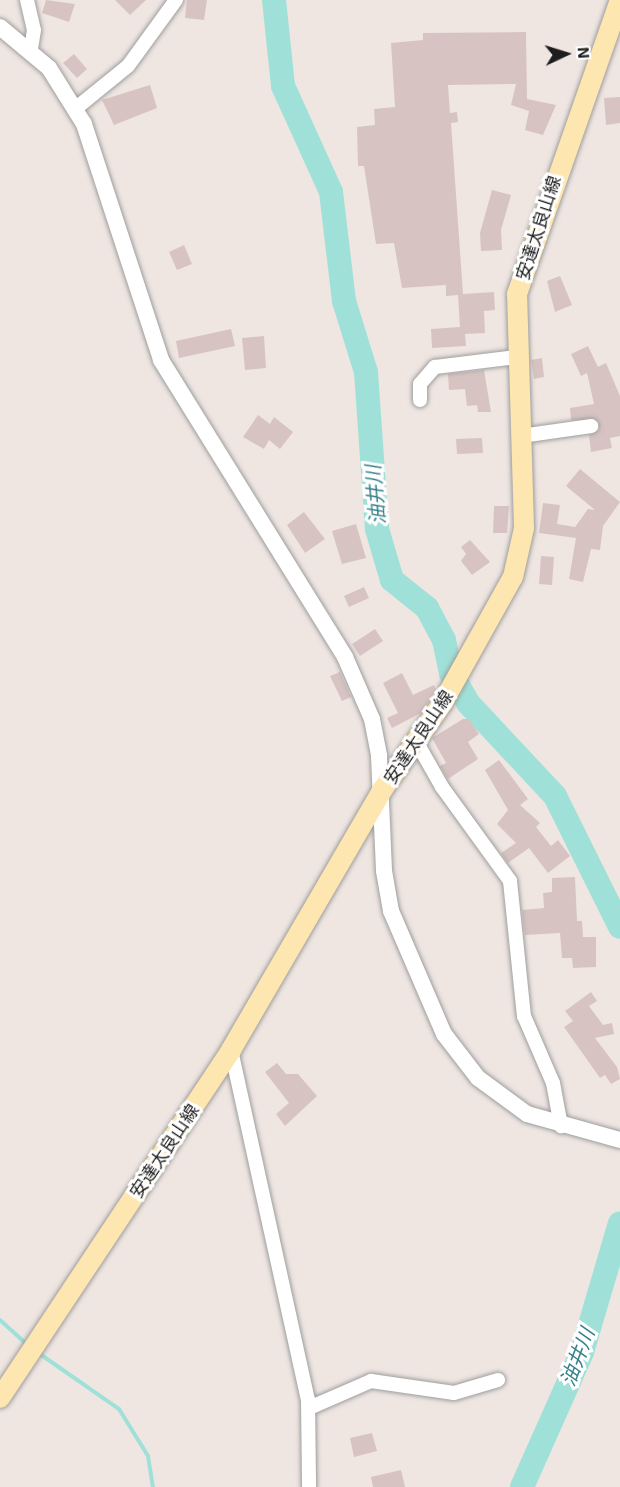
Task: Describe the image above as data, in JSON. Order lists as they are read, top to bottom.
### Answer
{
  "streets": {
    "main road": ["安達太良山線"]
  },
  "water": ["油井川"],
  "north": "right"
}
